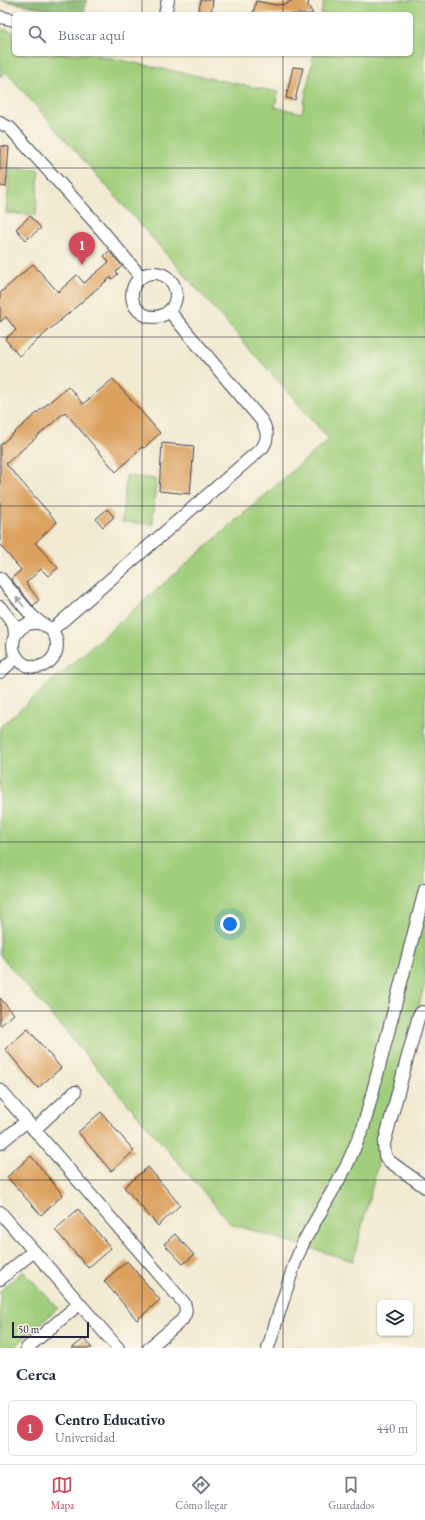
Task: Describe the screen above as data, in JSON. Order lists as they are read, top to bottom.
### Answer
{
  "scale_bar": "50 m",
  "page": {
    "search": "Buscar aquí",
    "pins": "1",
    "scale": "50 m",
    "heading": "Cerca",
    "list": [
      {
        "mark": "1",
        "name": "Centro Educativo",
        "note": "Universidad",
        "value": "440 m"
      }
    ],
    "nav": ["Mapa", "Cómo llegar", "Guardados"]
  }
}
